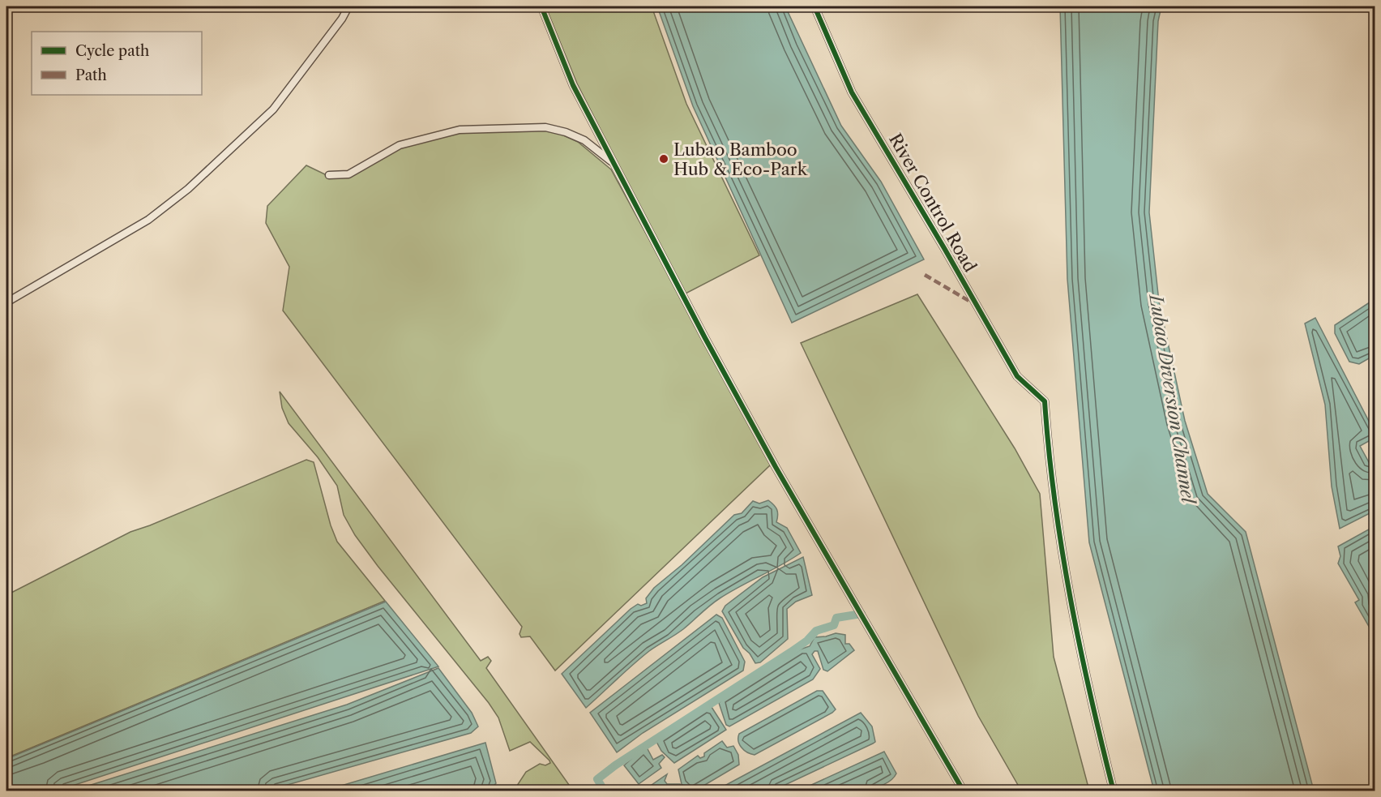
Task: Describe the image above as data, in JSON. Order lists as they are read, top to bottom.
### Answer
{
  "streets": {
    "street": ["River Control Road"]
  },
  "water": ["Lubao Diversion Channel"],
  "places": ["Lubao Bamboo Hub & Eco-Park"],
  "legend": ["Cycle path", "Path"]
}
